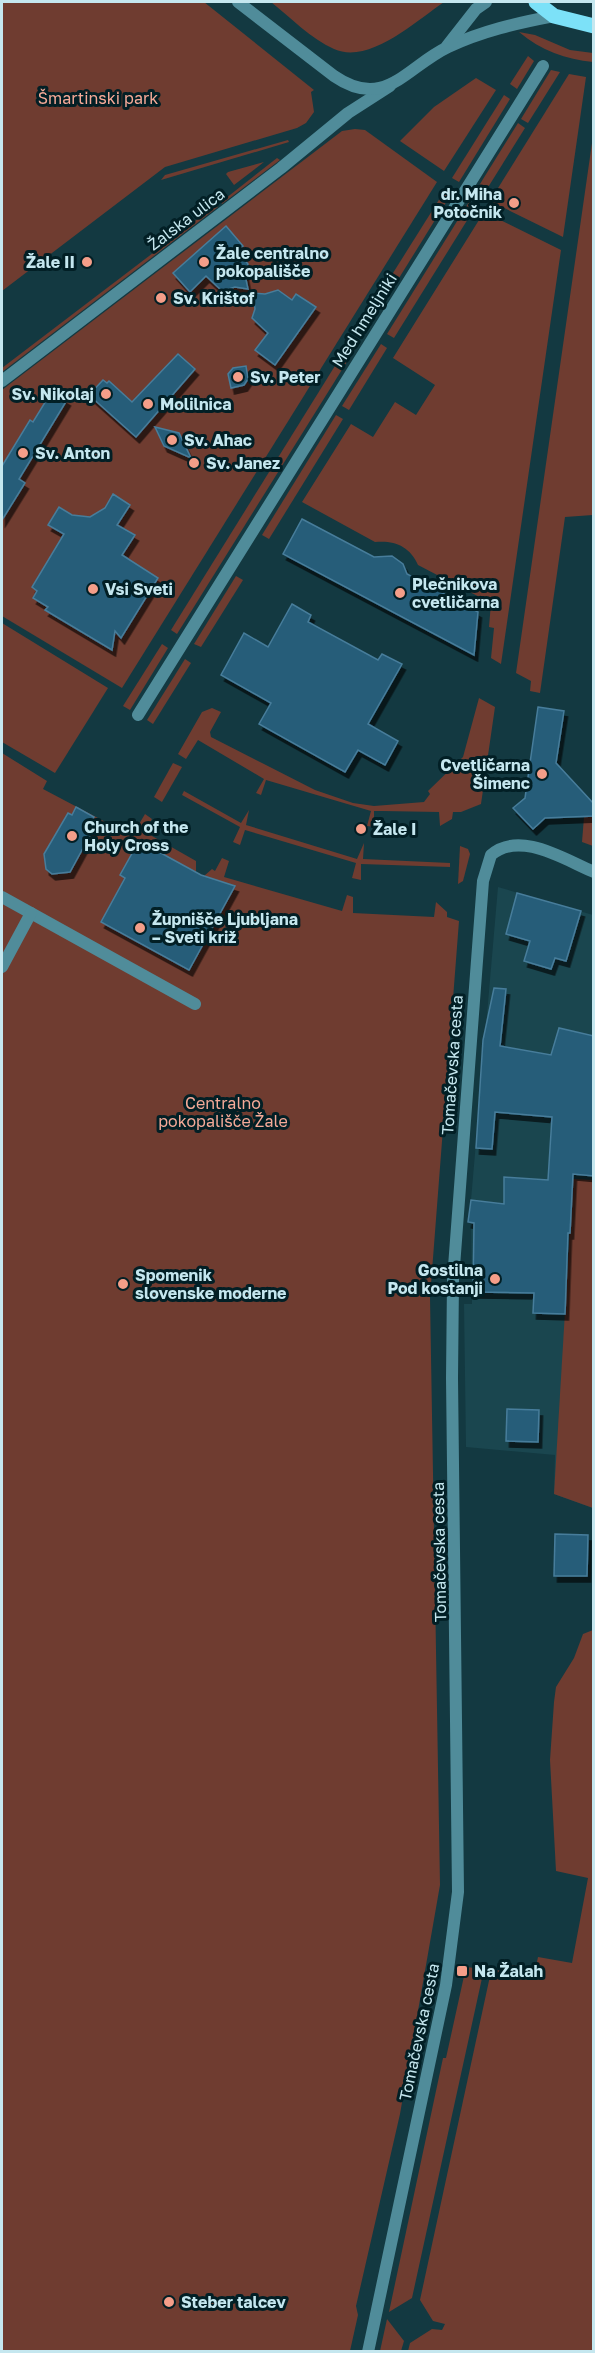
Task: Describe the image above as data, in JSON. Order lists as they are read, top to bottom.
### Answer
{
  "streets": {
    "street": ["Žalska ulica", "Med hmeljniki", "Tomačevska cesta"]
  },
  "parks": ["Šmartinski park", "Centralno pokopališče Žale"],
  "places": {
    "other": [
      "dr. Miha Potočnik",
      "Žale II",
      "Žale centralno pokopališče",
      "Sv. Krištof",
      "Sv. Peter",
      "Sv. Nikolaj",
      "Molilnica",
      "Sv. Ahac",
      "Sv. Anton",
      "Sv. Janez",
      "Vsi Sveti",
      "Plečnikova cvetličarna",
      "Cvetličarna Šimenc",
      "Žale I",
      "Church of the Holy Cross",
      "Župnišče Ljubljana – Sveti križ",
      "Gostilna Pod kostanji",
      "Spomenik slovenske moderne",
      "Steber talcev"
    ],
    "transit": ["Na Žalah"]
  }
}
